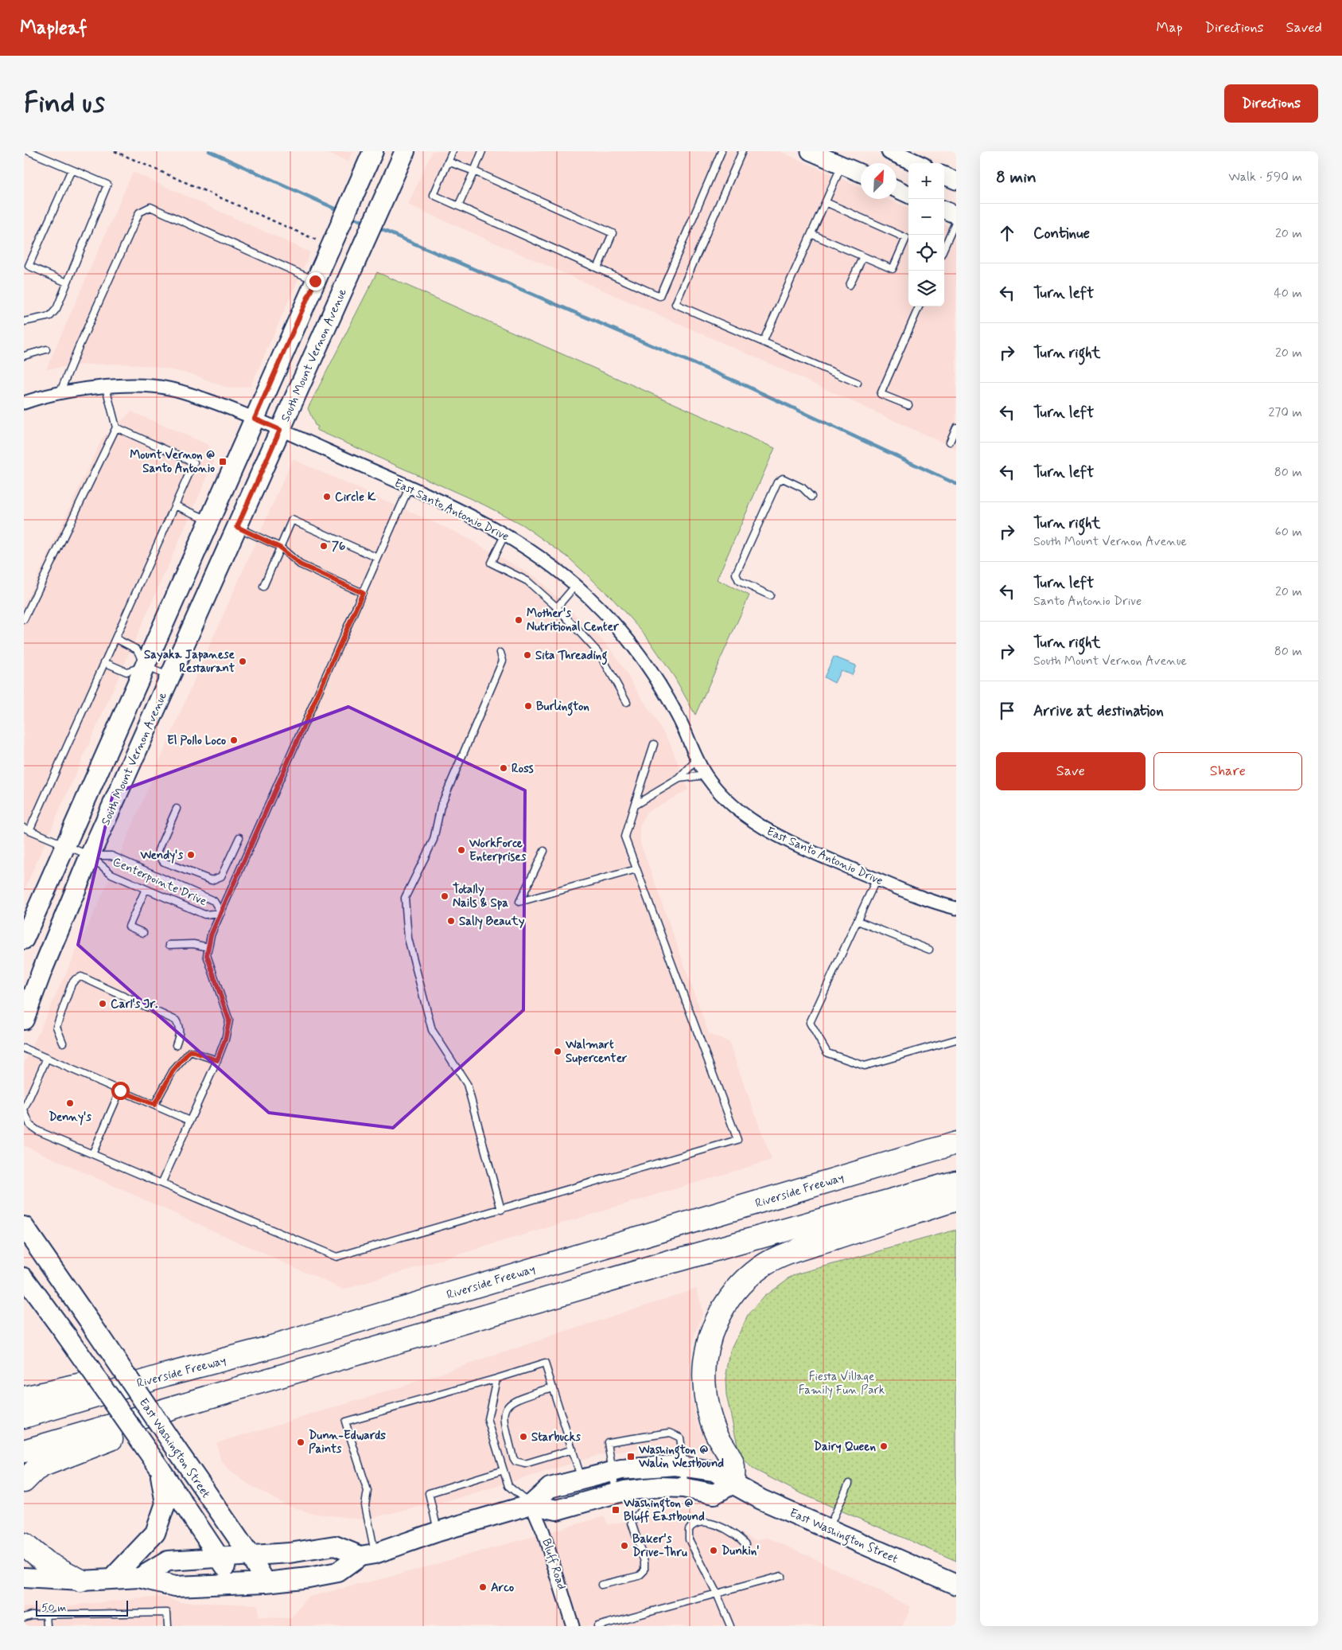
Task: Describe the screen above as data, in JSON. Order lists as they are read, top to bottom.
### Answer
{
  "streets": {
    "highway": ["Riverside Freeway"],
    "main road": ["South Mount Vernon Avenue", "East Washington Street"],
    "street": ["East Santo Antonio Drive", "Bluff Road"],
    "lane": ["Centerpointe Drive"]
  },
  "crossings": [
    ["South Mount Vernon Avenue", "East Santo Antonio Drive"],
    ["South Mount Vernon Avenue", "Centerpointe Drive"],
    ["East Washington Street", "Bluff Road"]
  ],
  "parks": ["Fiesta Village Family Fun Park"],
  "places": {
    "transit": ["Mount Vernon @ Santo Antonio", "Washington @ Walin Westbound", "Washington @ Bluff Eastbound"],
    "other": [
      "Circle K",
      "76",
      "Mother's Nutritional Center",
      "Sita Threading",
      "Sayaka Japanese Restaurant",
      "Burlington",
      "El Pollo Loco",
      "Ross",
      "WorkForce Enterprises",
      "Wendy's",
      "Totally Nails & Spa",
      "Sally Beauty",
      "Carl's Jr.",
      "Walmart Supercenter",
      "Denny's",
      "Starbucks",
      "Dunn-Edwards Paints",
      "Dairy Queen",
      "Baker's Drive-Thru",
      "Dunkin'",
      "Arco"
    ]
  },
  "scale_bar": "50 m",
  "north": "top right",
  "page": {
    "header": "Mapleaf",
    "nav": ["Map", "Directions", "Saved"],
    "buttons": [
      "Directions",
      ["Save", "Share"]
    ],
    "title": "Find us",
    "heading": ["8 min", "Walk · 590 m"],
    "map_buttons": ["+", "−"],
    "list": [
      ["Continue", "20 m"],
      ["Turn left", "40 m"],
      ["Turn right", "20 m"],
      ["Turn left", "270 m"],
      ["Turn left", "80 m"],
      ["Turn right", "South Mount Vernon Avenue", "60 m"],
      ["Turn left", "Santo Antonio Drive", "20 m"],
      ["Turn right", "South Mount Vernon Avenue", "80 m"],
      "Arrive at destination"
    ],
    "scale": "50 m"
  }
}
